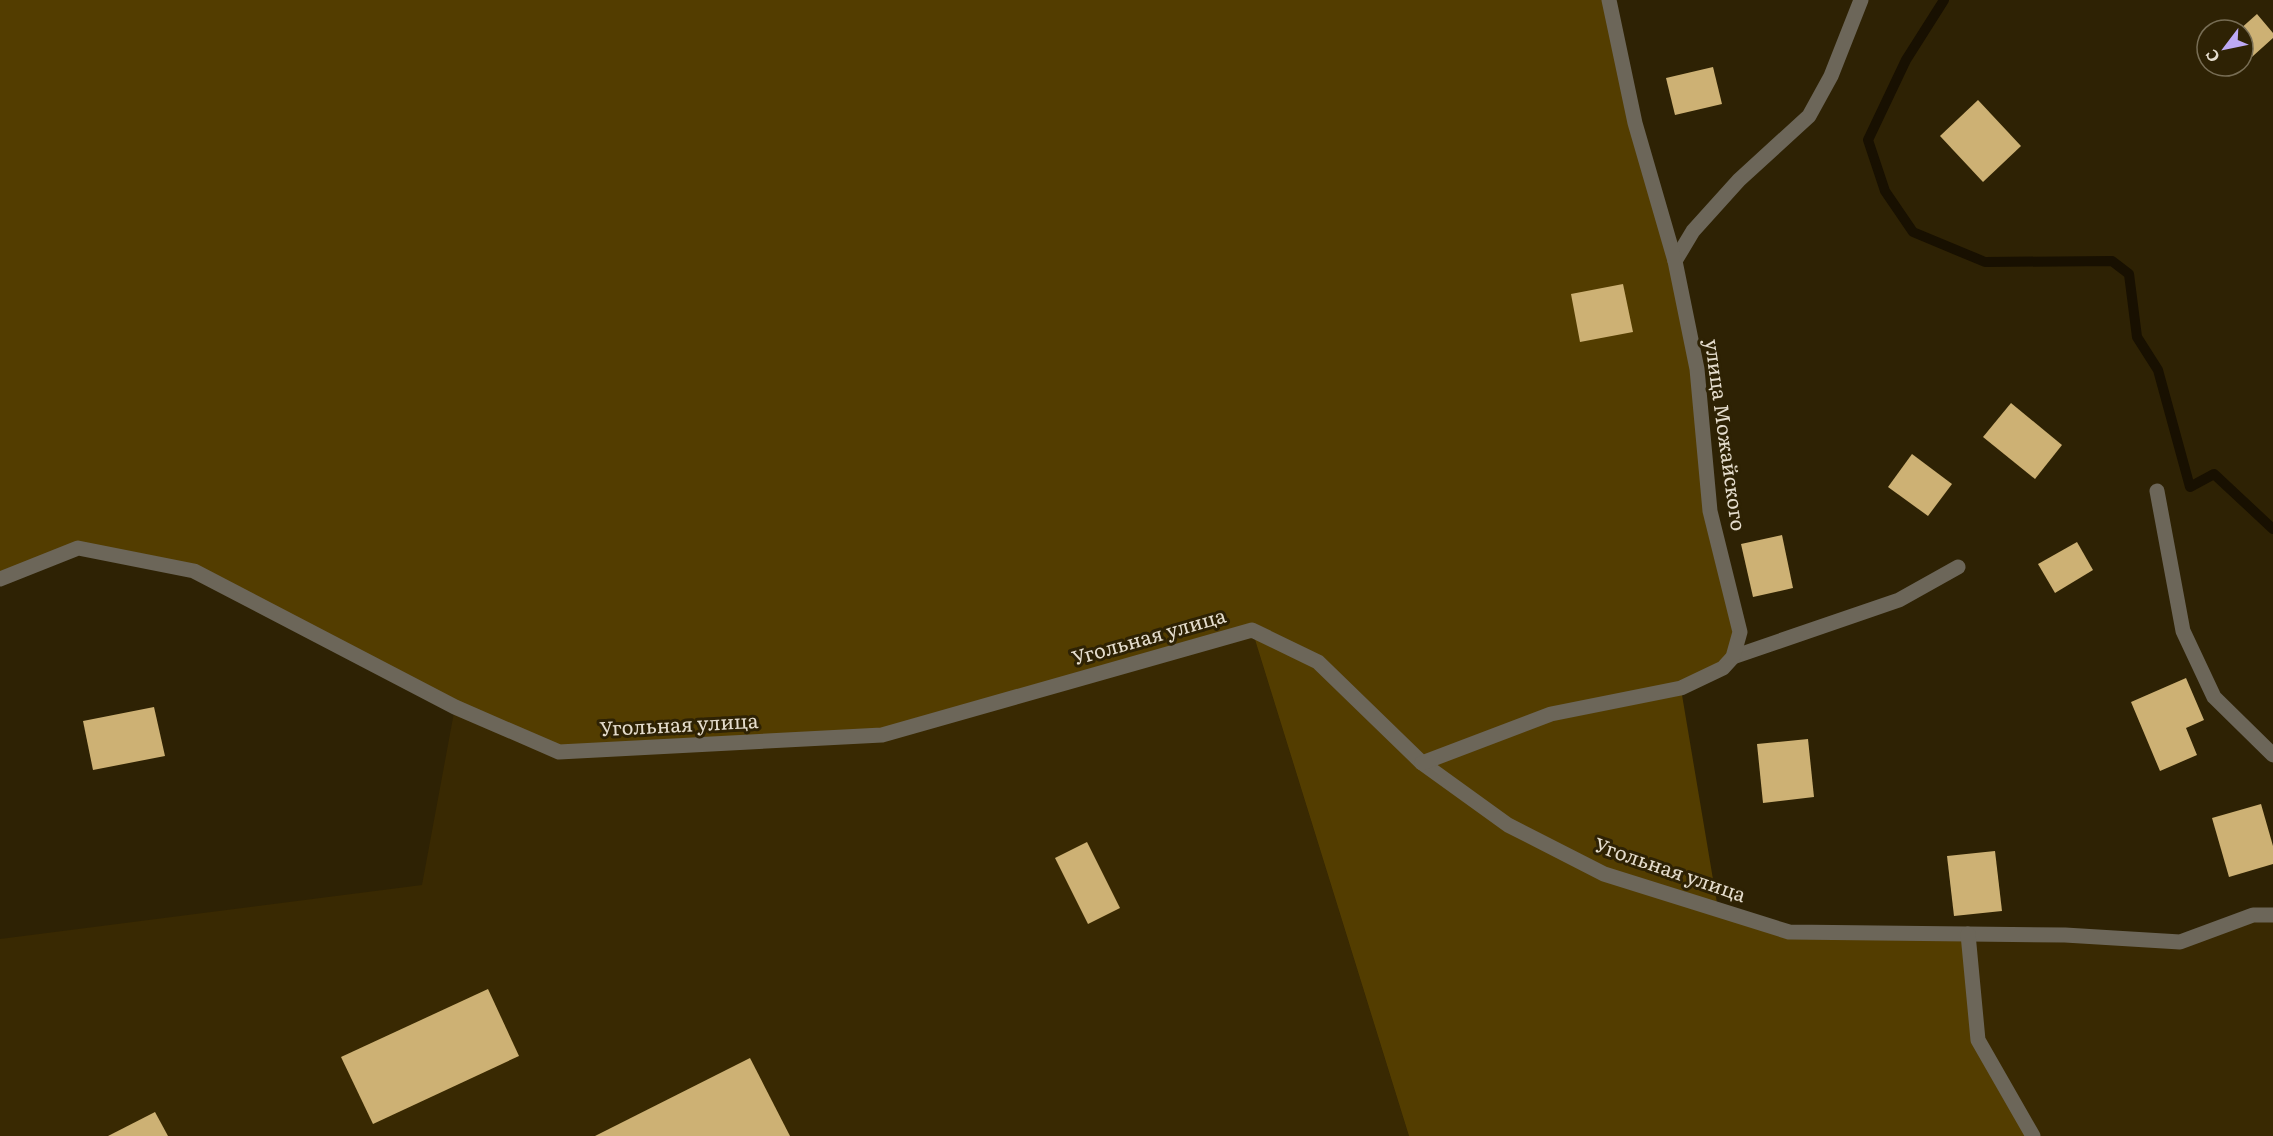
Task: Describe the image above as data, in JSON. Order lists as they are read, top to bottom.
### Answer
{
  "streets": {
    "street": ["улица Можайского", "Угольная улица"]
  },
  "north": "bottom left"
}
